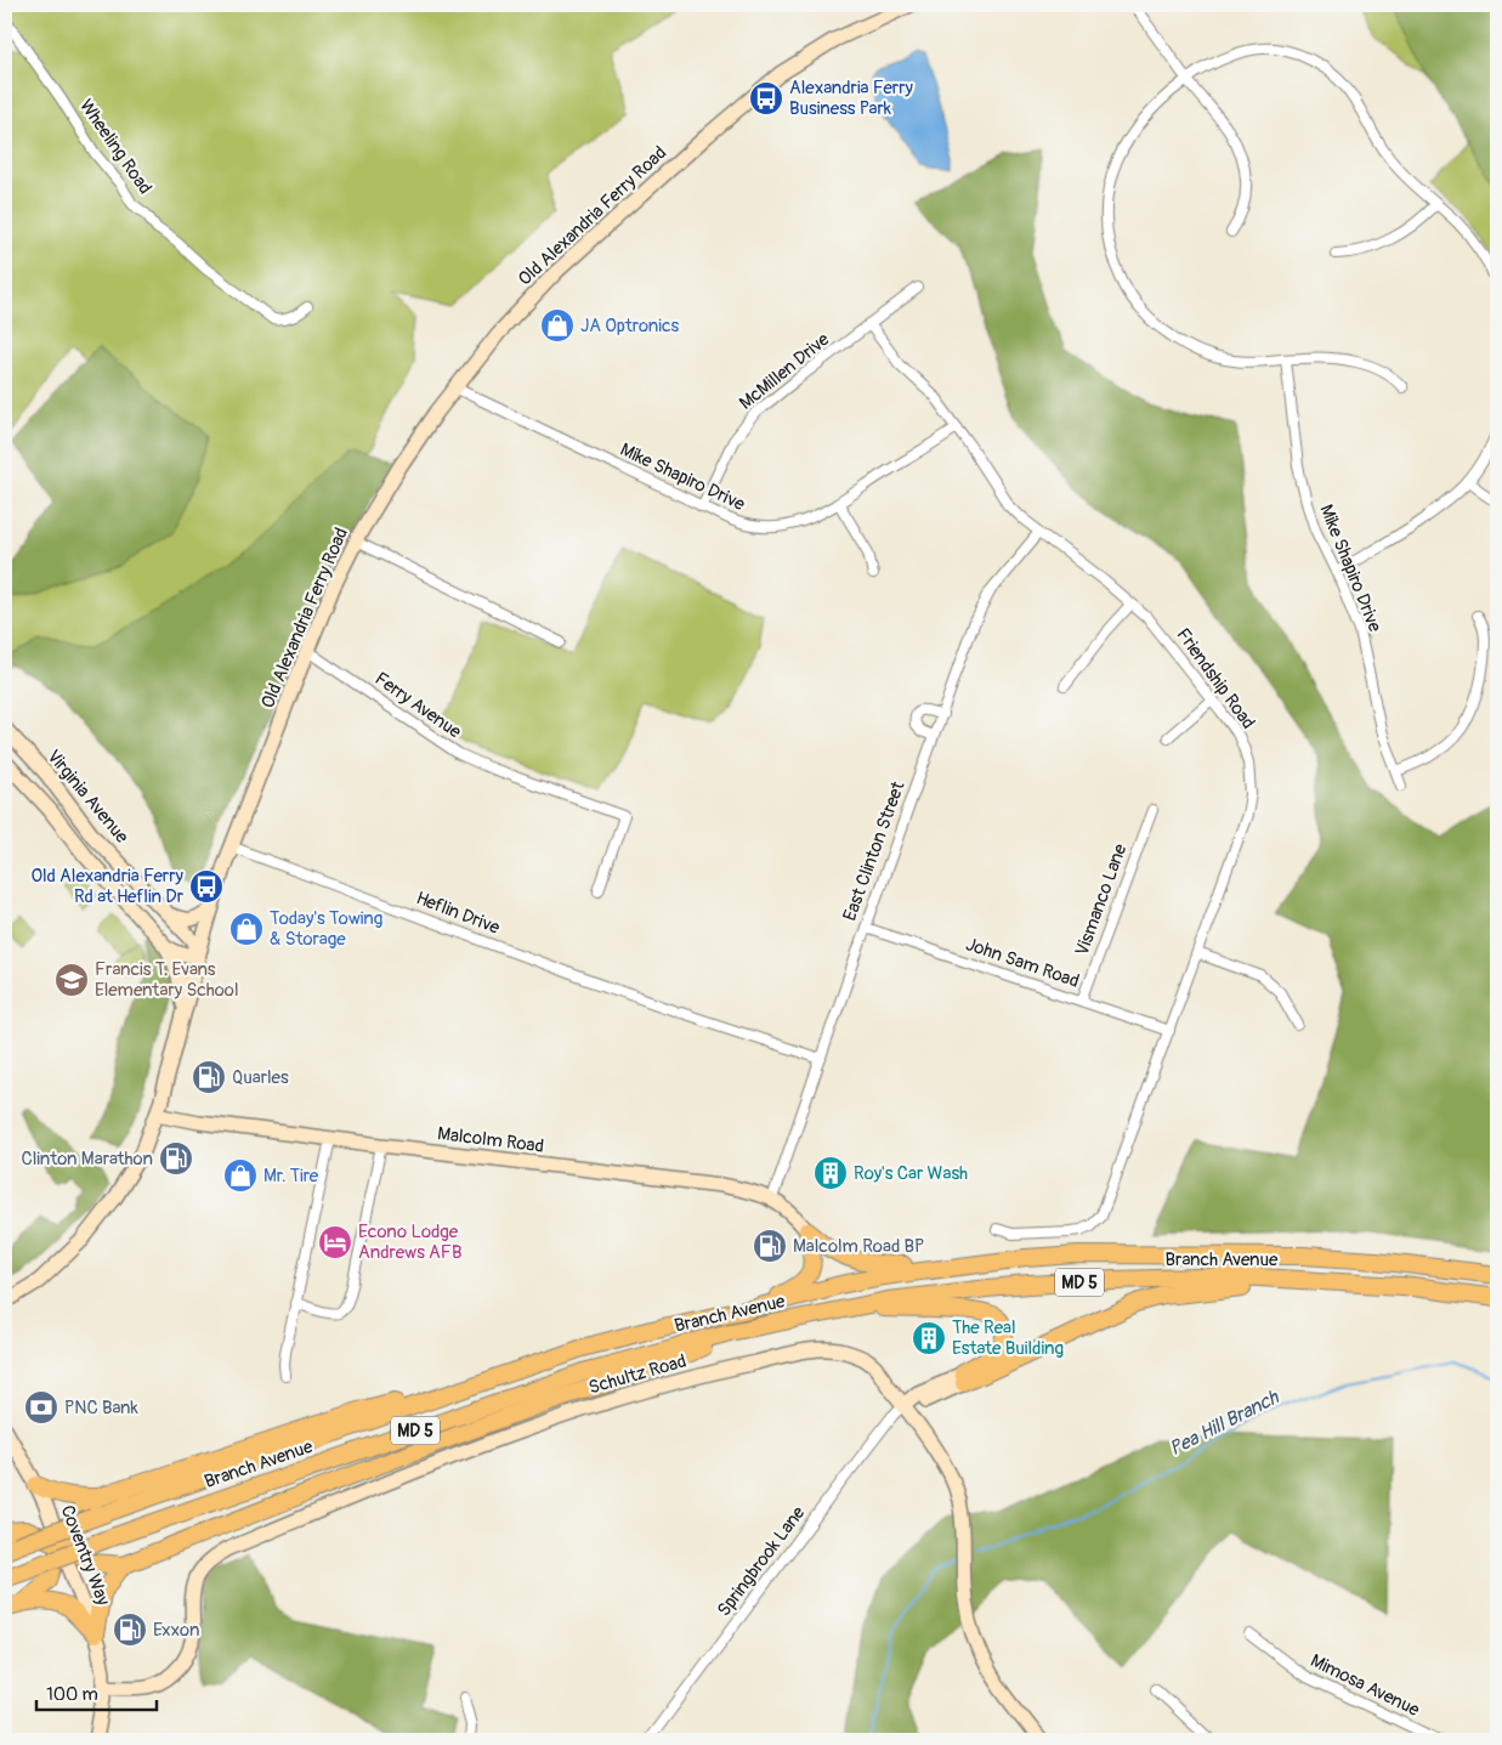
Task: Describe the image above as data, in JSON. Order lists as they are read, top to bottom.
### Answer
{
  "streets": {
    "highway": ["Branch Avenue", "MD 5"],
    "street": [
      "Wheeling Road",
      "Old Alexandria Ferry Road",
      "McMillen Drive",
      "Mike Shapiro Drive",
      "Friendship Road",
      "Ferry Avenue",
      "Virginia Avenue",
      "East Clinton Street",
      "Vismanco Lane",
      "Heflin Drive",
      "John Sam Road",
      "Malcolm Road",
      "Schultz Road",
      "Coventry Way",
      "Springbrook Lane",
      "Mimosa Avenue"
    ]
  },
  "crossings": [
    ["Old Alexandria Ferry Road", "Mike Shapiro Drive"],
    ["Old Alexandria Ferry Road", "Ferry Avenue"],
    ["Old Alexandria Ferry Road", "Virginia Avenue"],
    ["Old Alexandria Ferry Road", "Heflin Drive"],
    ["Old Alexandria Ferry Road", "Malcolm Road"],
    ["McMillen Drive", "Mike Shapiro Drive"],
    ["McMillen Drive", "Friendship Road"],
    ["Mike Shapiro Drive", "Friendship Road"],
    ["Friendship Road", "East Clinton Street"],
    ["Friendship Road", "John Sam Road"],
    ["East Clinton Street", "Heflin Drive"],
    ["East Clinton Street", "John Sam Road"],
    ["East Clinton Street", "Malcolm Road"],
    ["Vismanco Lane", "John Sam Road"],
    ["Schultz Road", "Coventry Way"],
    ["Schultz Road", "Springbrook Lane"]
  ],
  "water": ["Pea Hill Branch"],
  "places": {
    "bus stop": ["Alexandria Ferry Business Park", "Old Alexandria Ferry Rd at Heflin Dr"],
    "shop": ["JA Optronics", "Today's Towing & Storage", "Mr. Tire"],
    "school or university": ["Francis T. Evans Elementary School"],
    "fuel station": [
      "Quarles",
      "Clinton Marathon",
      "Malcolm Road BP",
      "Exxon"
    ],
    "building": ["Roy's Car Wash", "The Real Estate Building"],
    "hotel": ["Econo Lodge Andrews AFB"],
    "bank": ["PNC Bank"]
  },
  "scale_bar": "100 m"
}
